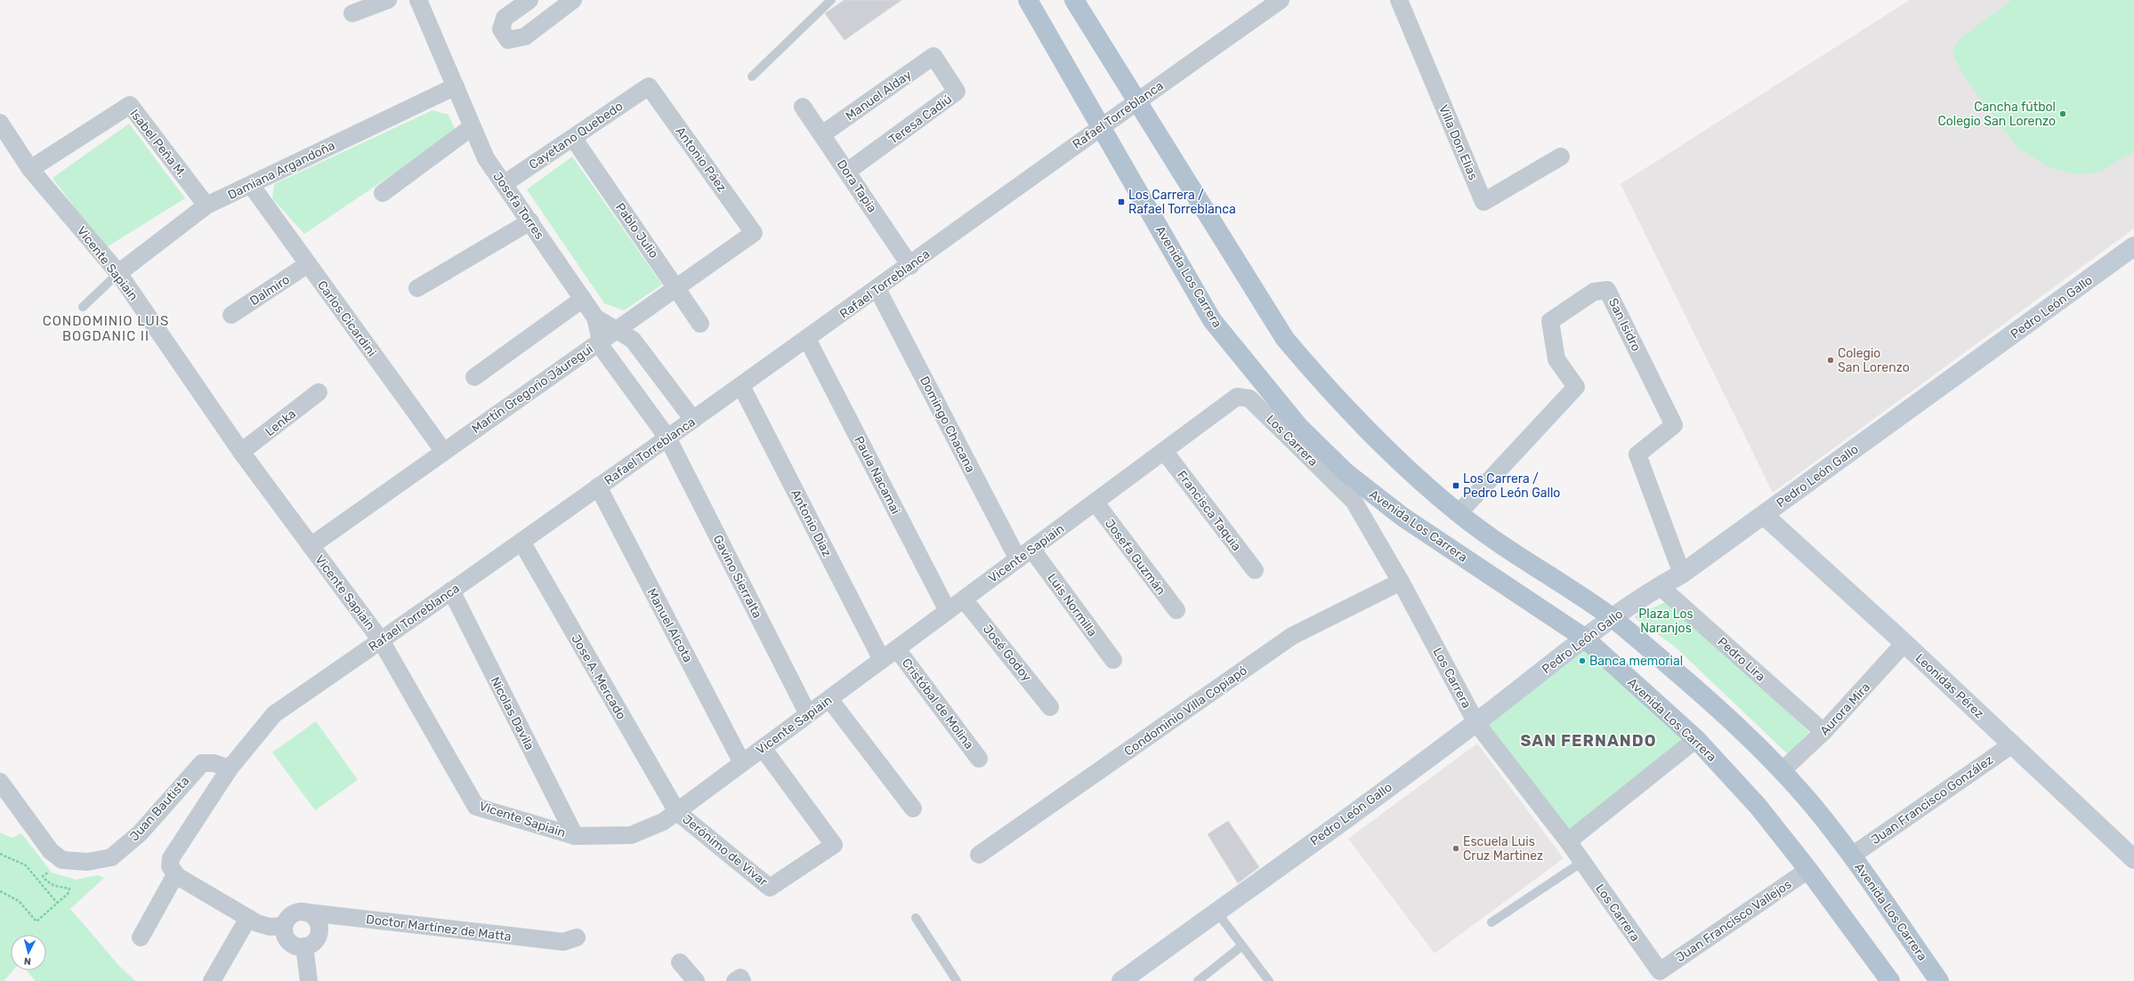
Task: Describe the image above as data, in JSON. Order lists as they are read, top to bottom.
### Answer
{
  "streets": {
    "main road": ["Avenida Los Carrera"],
    "street": [
      "Manuel Alday",
      "Rafael Torreblanca",
      "Teresa Cadiú",
      "Cayetano Quebedo",
      "Villa Don Elias",
      "Isabel Peña M.",
      "Antonio Páez",
      "Damiana Argandoña",
      "Dora Tapia",
      "Josefa Torres",
      "Pablo Julio",
      "Vicente Sapiain",
      "Dalmiro",
      "Pedro León Gallo",
      "Carlos Cicardini",
      "San Isidro",
      "Martín Gregorio Jáuregui",
      "Lenka",
      "Domingo Chacana",
      "Los Carrera",
      "Paula Nacamai",
      "Francisca Taquia",
      "Antonio Diaz",
      "Josefa Guzmán",
      "Gavino Sierralta",
      "Luis Normilla",
      "Manuel Alcota",
      "José Godoy",
      "Pedro Lira",
      "Jose A. Mercado",
      "Leonidas Pérez",
      "Cristóbal de Molina",
      "Aurora Mira",
      "Condominio Villa Copiapó",
      "Nicolas Davila",
      "Juan Francisco González",
      "Juan Bautista",
      "Jerónimo de Vivar",
      "Juan Francisco Vallejos",
      "Doctor Martínez de Matta"
    ]
  },
  "crossings": [
    ["Manuel Alday", "Teresa Cadiú"],
    ["Manuel Alday", "Dora Tapia"],
    ["Rafael Torreblanca", "Dora Tapia"],
    ["Rafael Torreblanca", "Josefa Torres"],
    ["Rafael Torreblanca", "Vicente Sapiain"],
    ["Rafael Torreblanca", "Avenida Los Carrera"],
    ["Rafael Torreblanca", "Domingo Chacana"],
    ["Rafael Torreblanca", "Paula Nacamai"],
    ["Rafael Torreblanca", "Antonio Diaz"],
    ["Rafael Torreblanca", "Gavino Sierralta"],
    ["Rafael Torreblanca", "Manuel Alcota"],
    ["Rafael Torreblanca", "Jose A. Mercado"],
    ["Rafael Torreblanca", "Nicolas Davila"],
    ["Rafael Torreblanca", "Juan Bautista"],
    ["Teresa Cadiú", "Dora Tapia"],
    ["Cayetano Quebedo", "Antonio Páez"],
    ["Cayetano Quebedo", "Josefa Torres"],
    ["Cayetano Quebedo", "Pablo Julio"],
    ["Isabel Peña M.", "Damiana Argandoña"],
    ["Isabel Peña M.", "Vicente Sapiain"],
    ["Antonio Páez", "Martín Gregorio Jáuregui"],
    ["Damiana Argandoña", "Josefa Torres"],
    ["Damiana Argandoña", "Vicente Sapiain"],
    ["Damiana Argandoña", "Carlos Cicardini"],
    ["Josefa Torres", "Martín Gregorio Jáuregui"],
    ["Pablo Julio", "Martín Gregorio Jáuregui"],
    ["Vicente Sapiain", "Martín Gregorio Jáuregui"],
    ["Vicente Sapiain", "Lenka"],
    ["Vicente Sapiain", "Domingo Chacana"],
    ["Vicente Sapiain", "Los Carrera"],
    ["Vicente Sapiain", "Paula Nacamai"],
    ["Vicente Sapiain", "Francisca Taquia"],
    ["Vicente Sapiain", "Antonio Diaz"],
    ["Vicente Sapiain", "Josefa Guzmán"],
    ["Vicente Sapiain", "Gavino Sierralta"],
    ["Vicente Sapiain", "Luis Normilla"],
    ["Vicente Sapiain", "Manuel Alcota"],
    ["Vicente Sapiain", "José Godoy"],
    ["Vicente Sapiain", "Jose A. Mercado"],
    ["Vicente Sapiain", "Cristóbal de Molina"],
    ["Vicente Sapiain", "Nicolas Davila"],
    ["Vicente Sapiain", "Jerónimo de Vivar"],
    ["Avenida Los Carrera", "Pedro León Gallo"],
    ["Avenida Los Carrera", "San Isidro"],
    ["Avenida Los Carrera", "Aurora Mira"],
    ["Avenida Los Carrera", "Juan Francisco González"],
    ["Avenida Los Carrera", "Juan Francisco Vallejos"],
    ["Dalmiro", "Carlos Cicardini"],
    ["Pedro León Gallo", "San Isidro"],
    ["Pedro León Gallo", "Los Carrera"],
    ["Pedro León Gallo", "Pedro Lira"],
    ["Pedro León Gallo", "Leonidas Pérez"],
    ["Carlos Cicardini", "Martín Gregorio Jáuregui"],
    ["Domingo Chacana", "Luis Normilla"],
    ["Los Carrera", "Condominio Villa Copiapó"],
    ["Los Carrera", "Juan Francisco Vallejos"],
    ["Pedro Lira", "Aurora Mira"],
    ["Jose A. Mercado", "Jerónimo de Vivar"],
    ["Leonidas Pérez", "Aurora Mira"],
    ["Leonidas Pérez", "Juan Francisco González"]
  ],
  "districts": ["CONDOMINIO LUIS BOGDANIC II", "SAN FERNANDO"],
  "parks": ["Plaza Los Naranjos"],
  "places": {
    "other": [
      "Cancha fútbol Colegio San Lorenzo",
      "Colegio San Lorenzo",
      "Banca memorial",
      "Escuela Luis Cruz Martinez"
    ],
    "transit": ["Los Carrera / Rafael Torreblanca", "Los Carrera / Pedro León Gallo"]
  },
  "north": "bottom"
}
